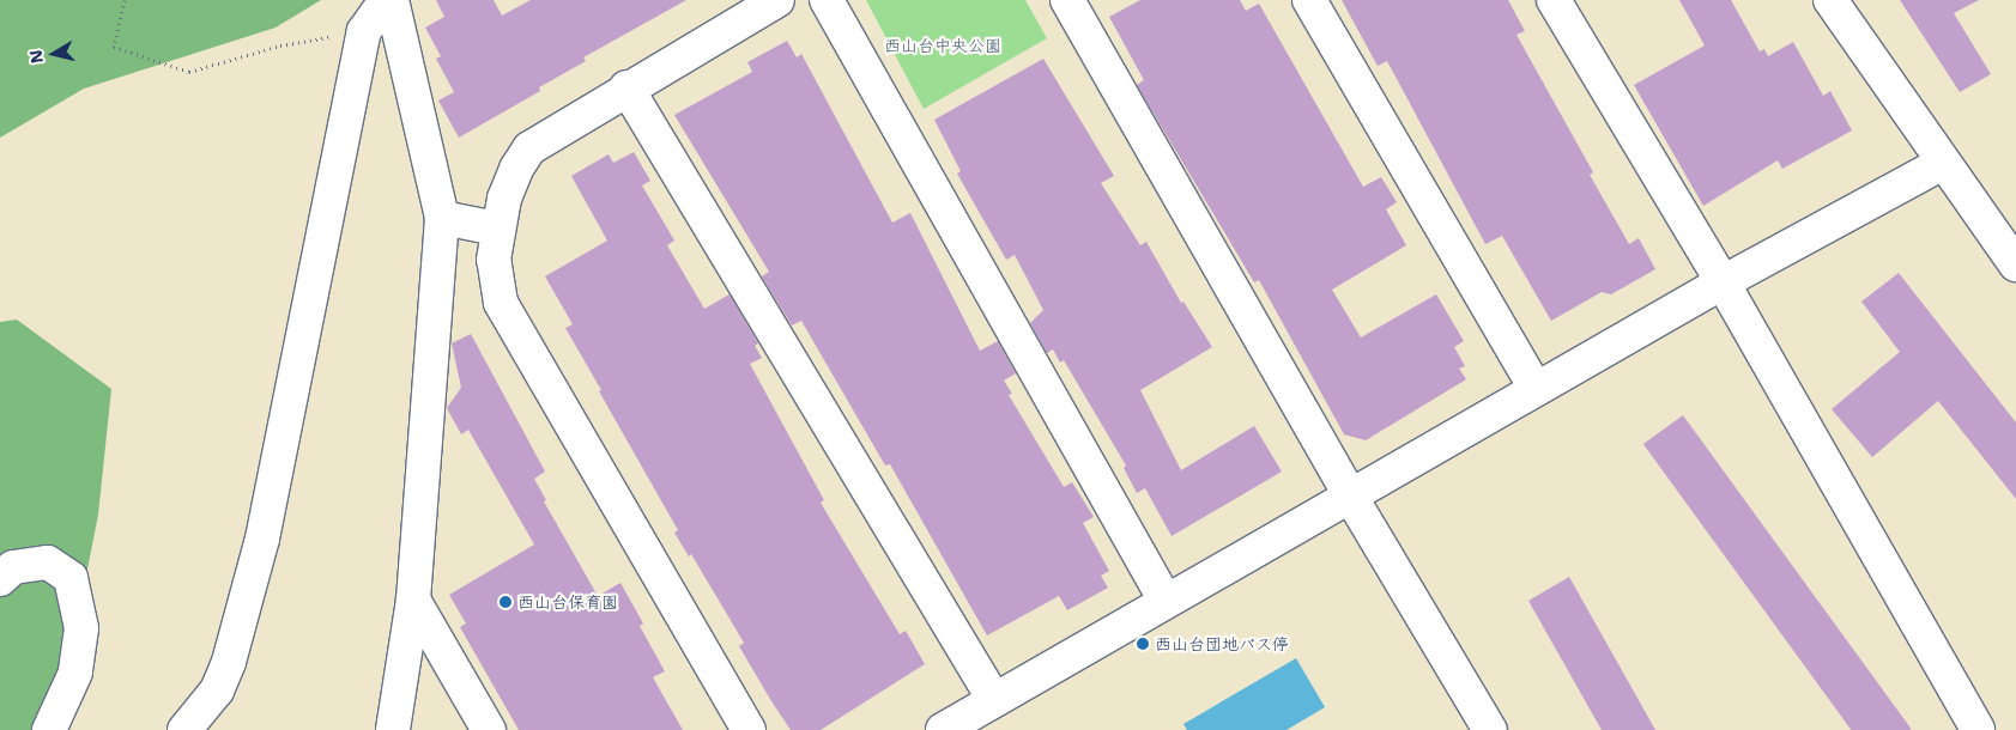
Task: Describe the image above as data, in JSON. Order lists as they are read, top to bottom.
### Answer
{
  "parks": ["西山台中央公園"],
  "places": ["西山台保育園", "西山台団地バス停"],
  "north": "left"
}
